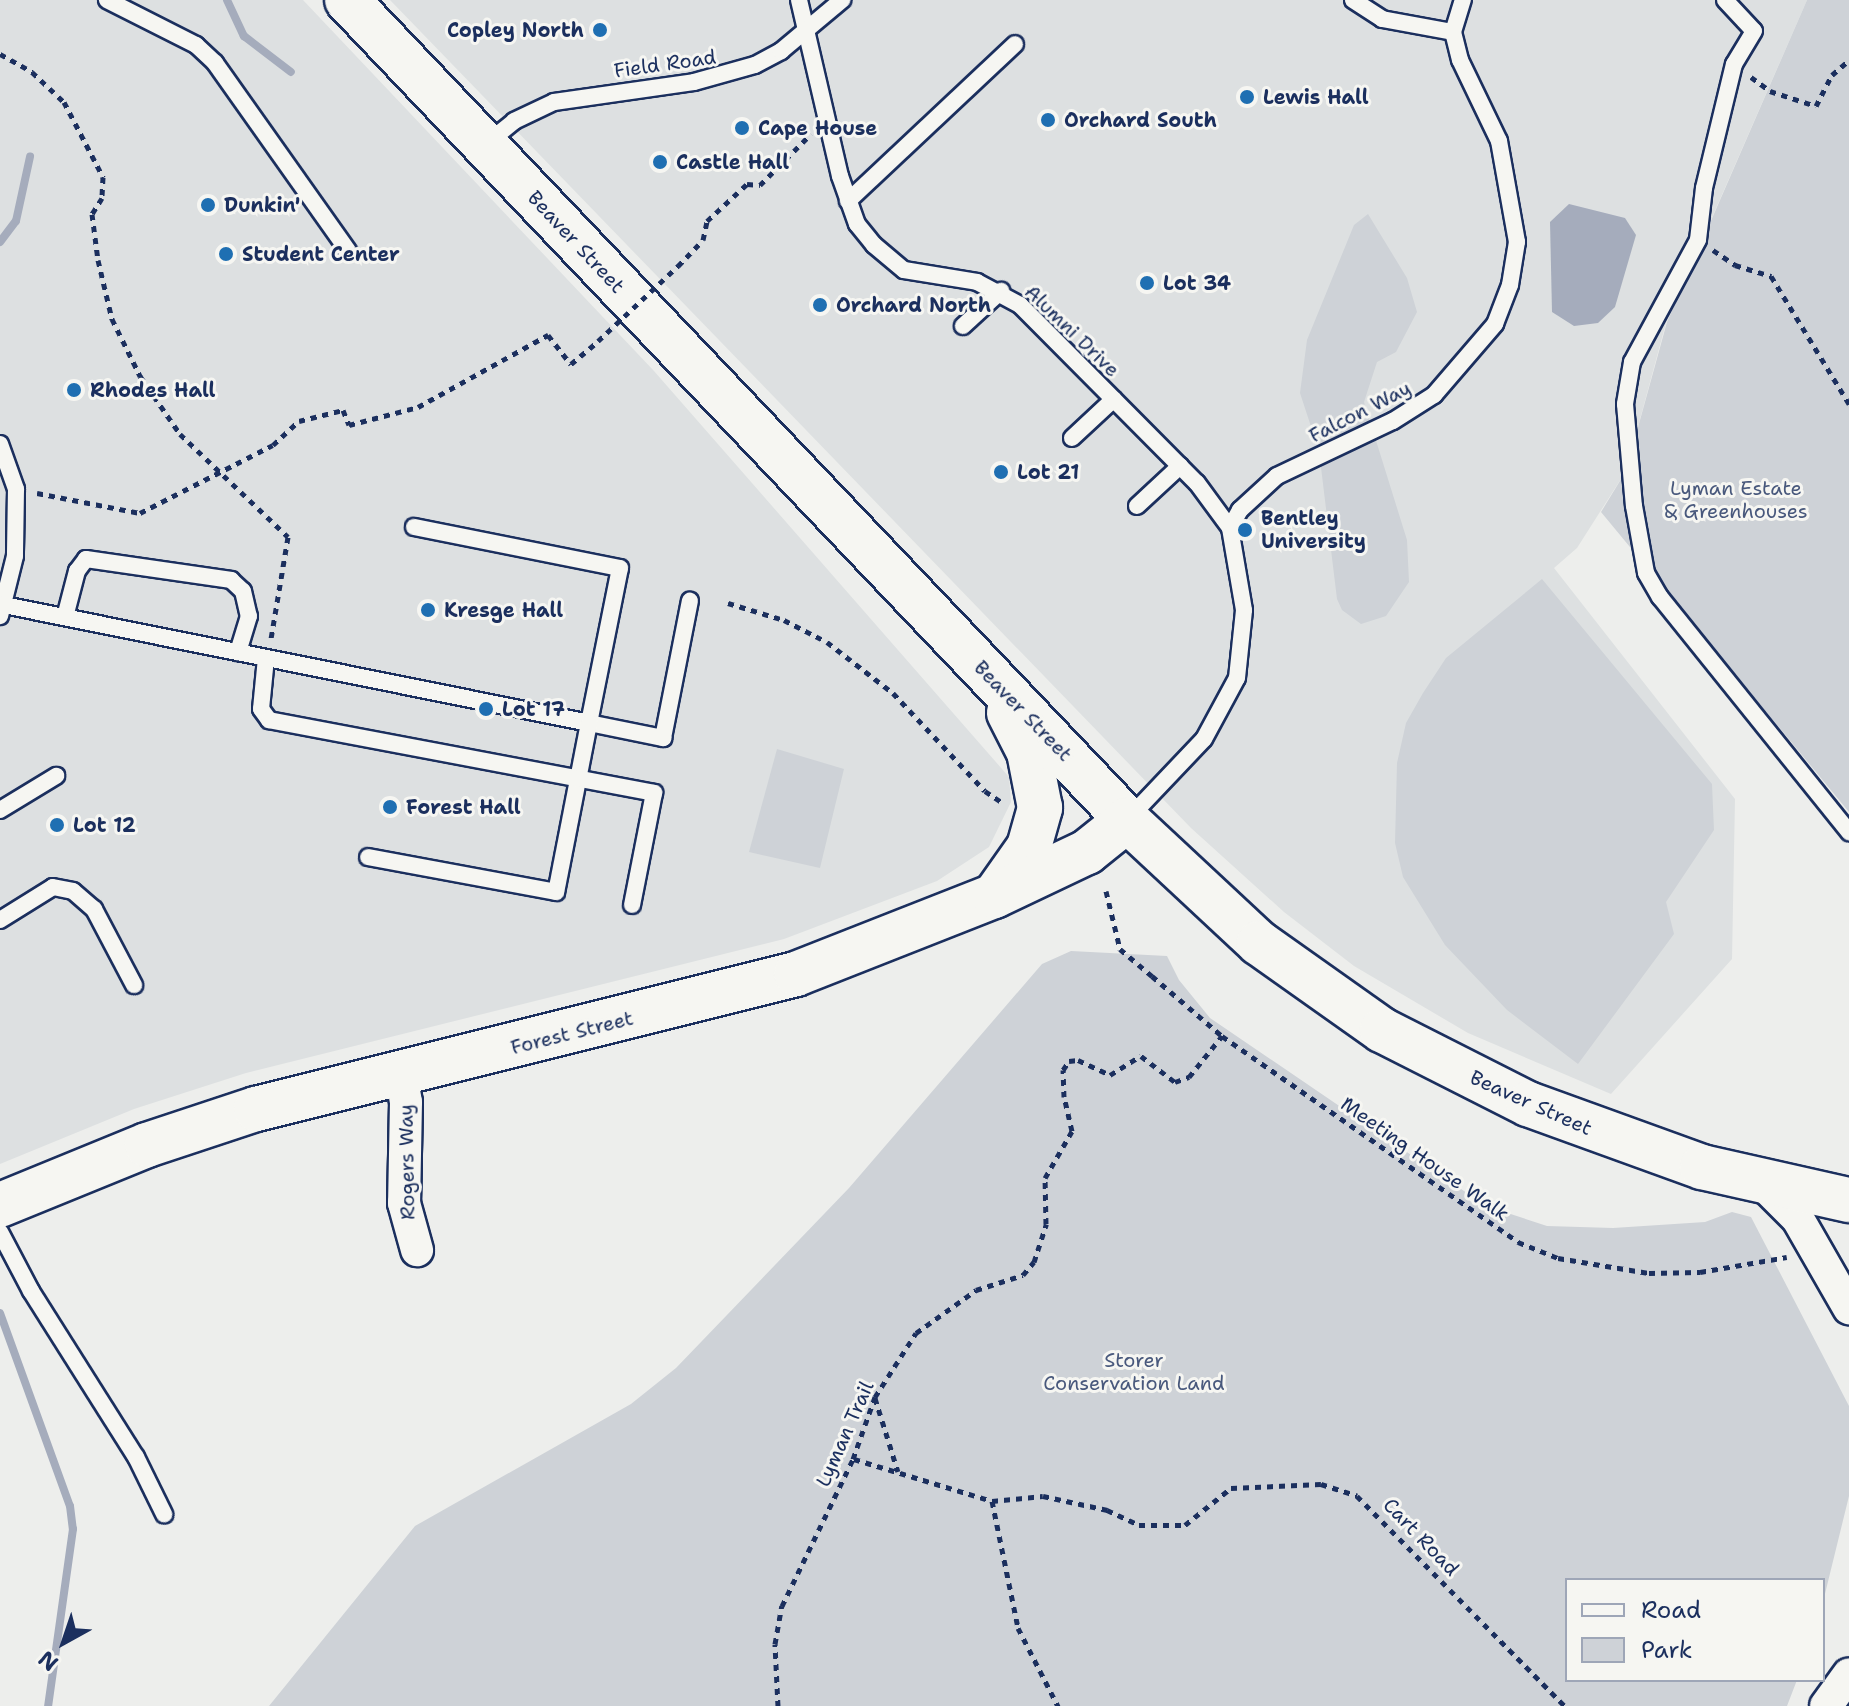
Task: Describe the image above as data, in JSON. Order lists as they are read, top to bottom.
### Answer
{
  "streets": {
    "main road": ["Beaver Street", "Forest Street"],
    "street": ["Rogers Way"],
    "lane": ["Field Road", "Alumni Drive", "Falcon Way"],
    "path": ["Meeting House Walk", "Lyman Trail", "Cart Road"]
  },
  "crossings": [
    ["Field Road", "Beaver Street"],
    ["Field Road", "Alumni Drive"],
    ["Beaver Street", "Forest Street"],
    ["Alumni Drive", "Falcon Way"],
    ["Forest Street", "Rogers Way"],
    ["Meeting House Walk", "Lyman Trail"],
    ["Lyman Trail", "Cart Road"]
  ],
  "parks": ["Lyman Estate & Greenhouses", "Storer Conservation Land"],
  "places": [
    "Copley North",
    "Lewis Hall",
    "Orchard South",
    "Cape House",
    "Castle Hall",
    "Dunkin'",
    "Student Center",
    "Lot 34",
    "Orchard North",
    "Rhodes Hall",
    "Lot 21",
    "Bentley University",
    "Kresge Hall",
    "Lot 17",
    "Forest Hall",
    "Lot 12"
  ],
  "legend": ["Road", "Park"],
  "north": "bottom left"
}
